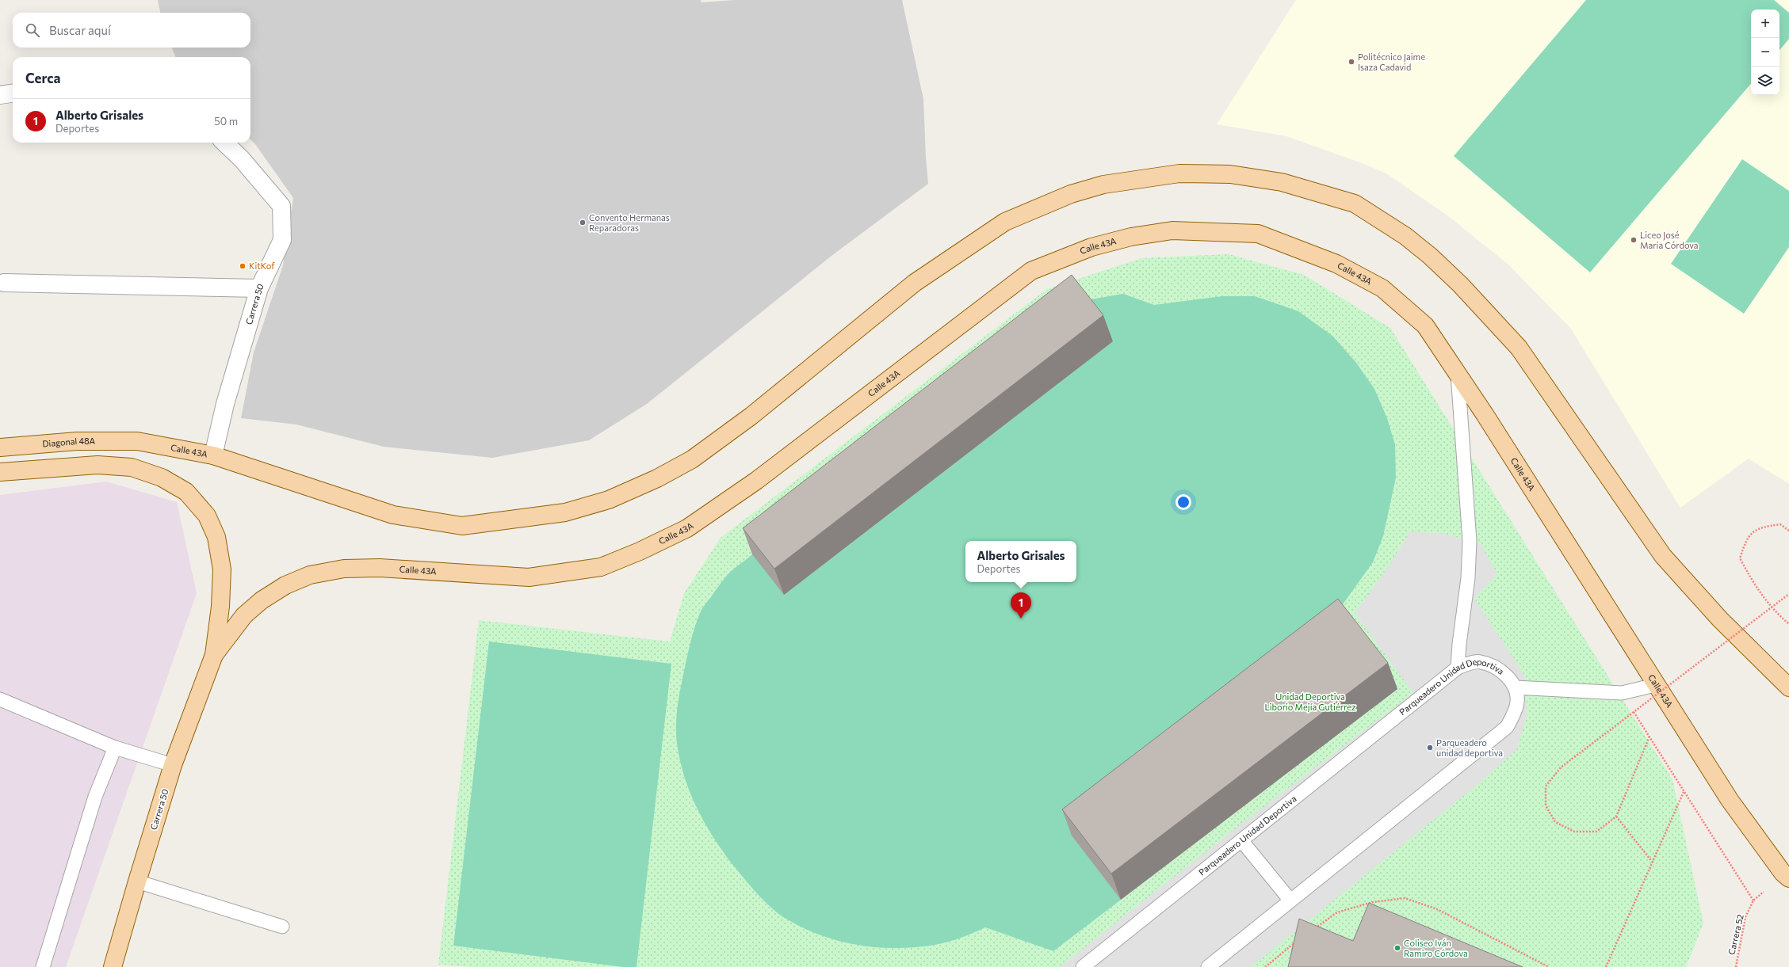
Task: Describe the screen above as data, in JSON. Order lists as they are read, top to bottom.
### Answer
{
  "streets": {
    "main road": ["Calle 43A", "Carrera 50", "Diagonal 48A"],
    "lane": ["Parqueadero Unidad Deportiva"],
    "path": ["Carrera 52"]
  },
  "crossings": [
    ["Calle 43A", "Carrera 50"],
    ["Calle 43A", "Diagonal 48A"]
  ],
  "parks": ["Unidad Deportiva Liborio Mejía Gutiérrez"],
  "places": [
    "Politécnico Jaime Isaza Cadavid",
    "Convento Hermanas Reparadoras",
    "Liceo José María Córdova",
    "KitKof",
    "Parqueadero unidad deportiva",
    "Coliseo Iván Ramiro Córdova"
  ],
  "page": {
    "map_buttons": ["+", "−"],
    "search": "Buscar aquí",
    "heading": "Cerca",
    "list": [
      {
        "mark": "1",
        "name": "Alberto Grisales",
        "note": "Deportes",
        "value": "50 m"
      }
    ],
    "popup": ["Alberto Grisales", "Deportes"],
    "pins": "1"
  }
}
